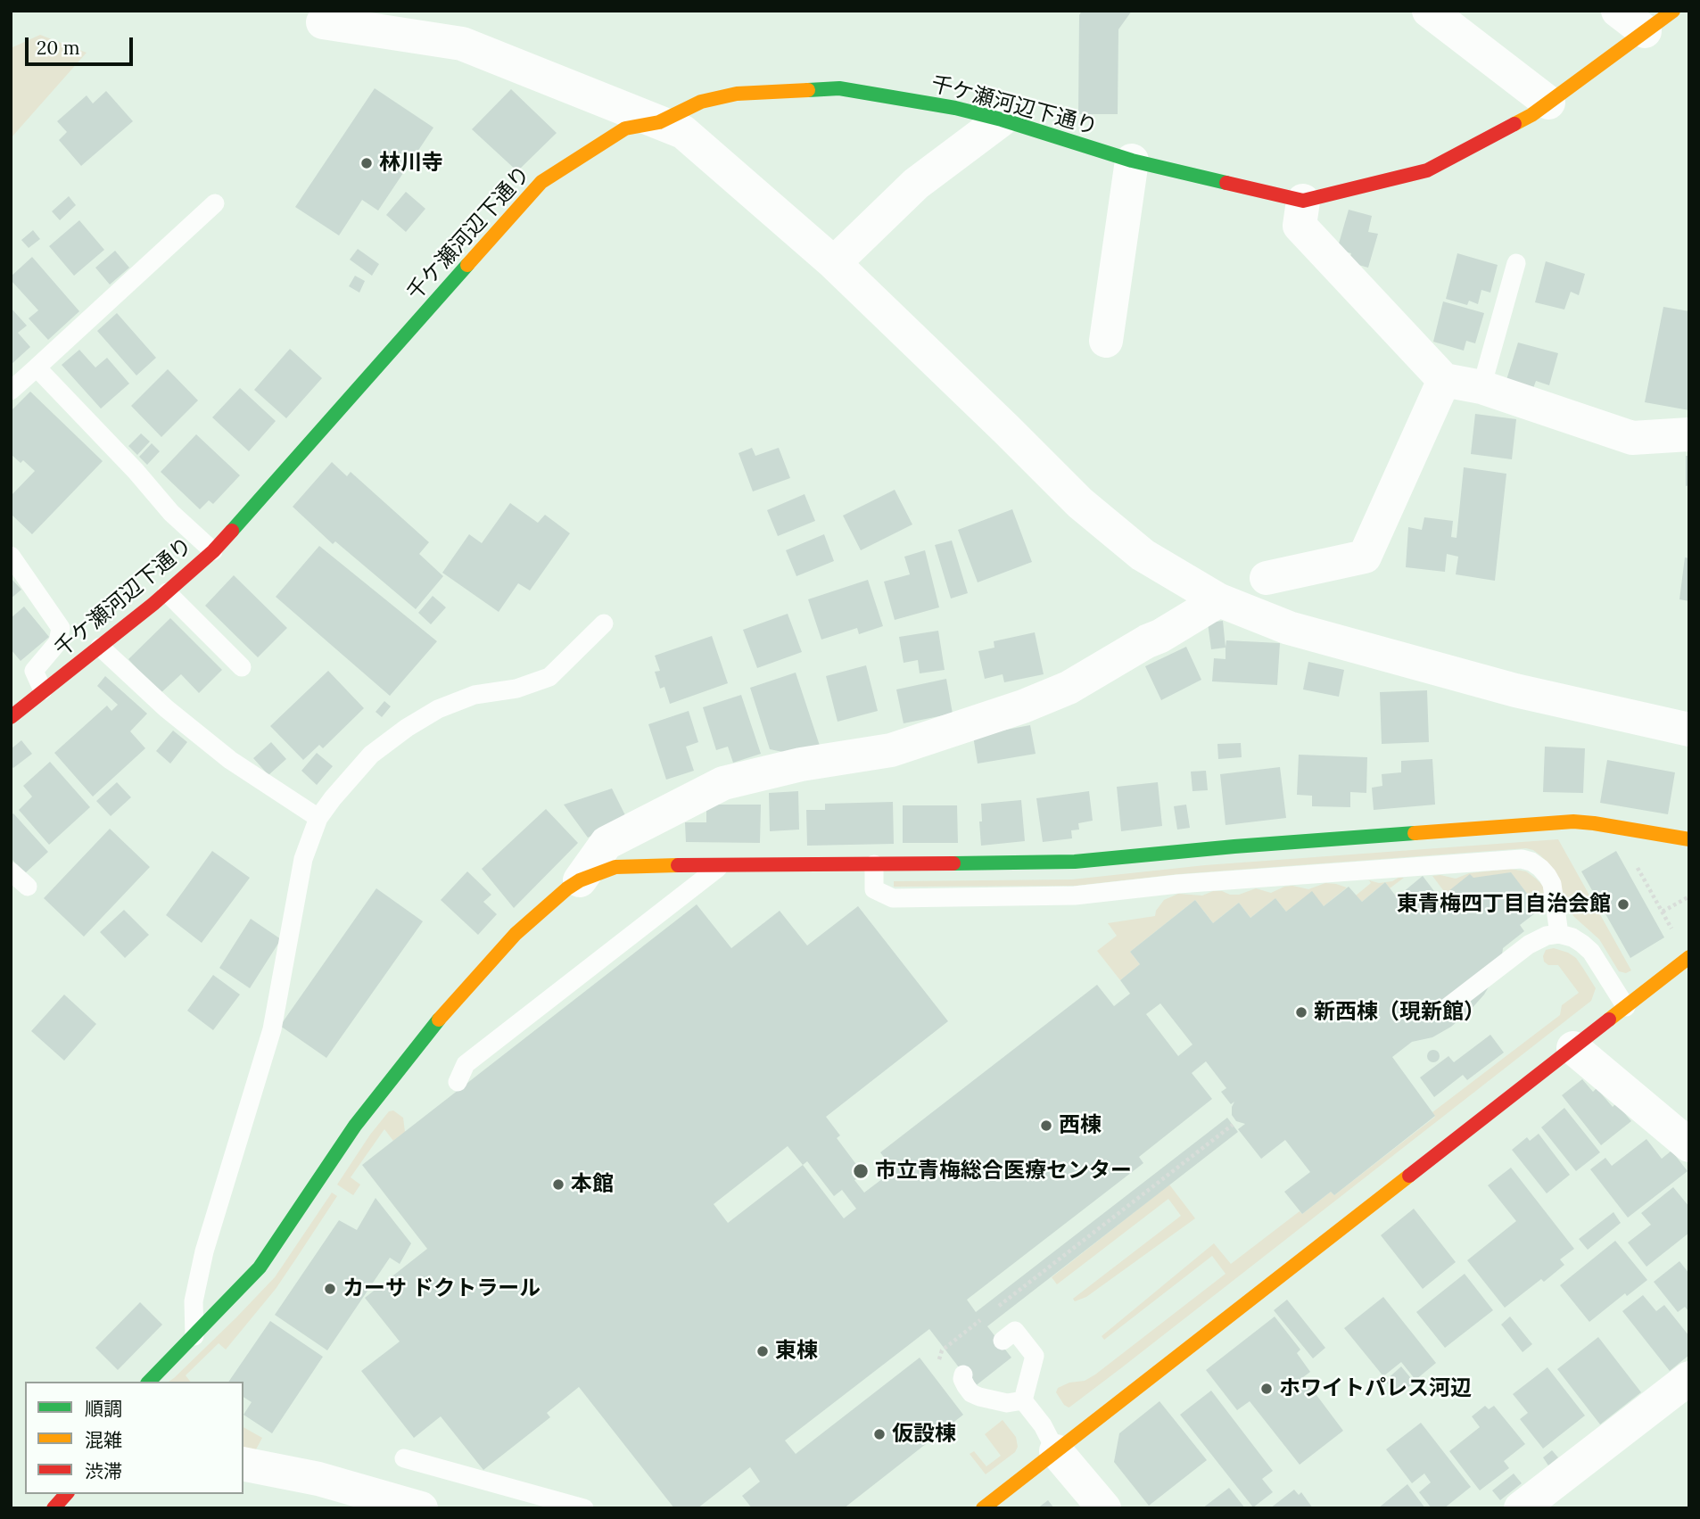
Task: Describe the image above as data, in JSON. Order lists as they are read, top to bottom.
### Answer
{
  "streets": {
    "street": ["千ケ瀬河辺下通り"]
  },
  "places": [
    "林川寺",
    "東青梅四丁目自治会館",
    "新西棟（現新館）",
    "西棟",
    "市立青梅総合医療センター",
    "本館",
    "カーサ ドクトラール",
    "東棟",
    "ホワイトパレス河辺",
    "仮設棟"
  ],
  "legend": ["順調", "混雑", "渋滞"],
  "scale_bar": "20 m"
}
